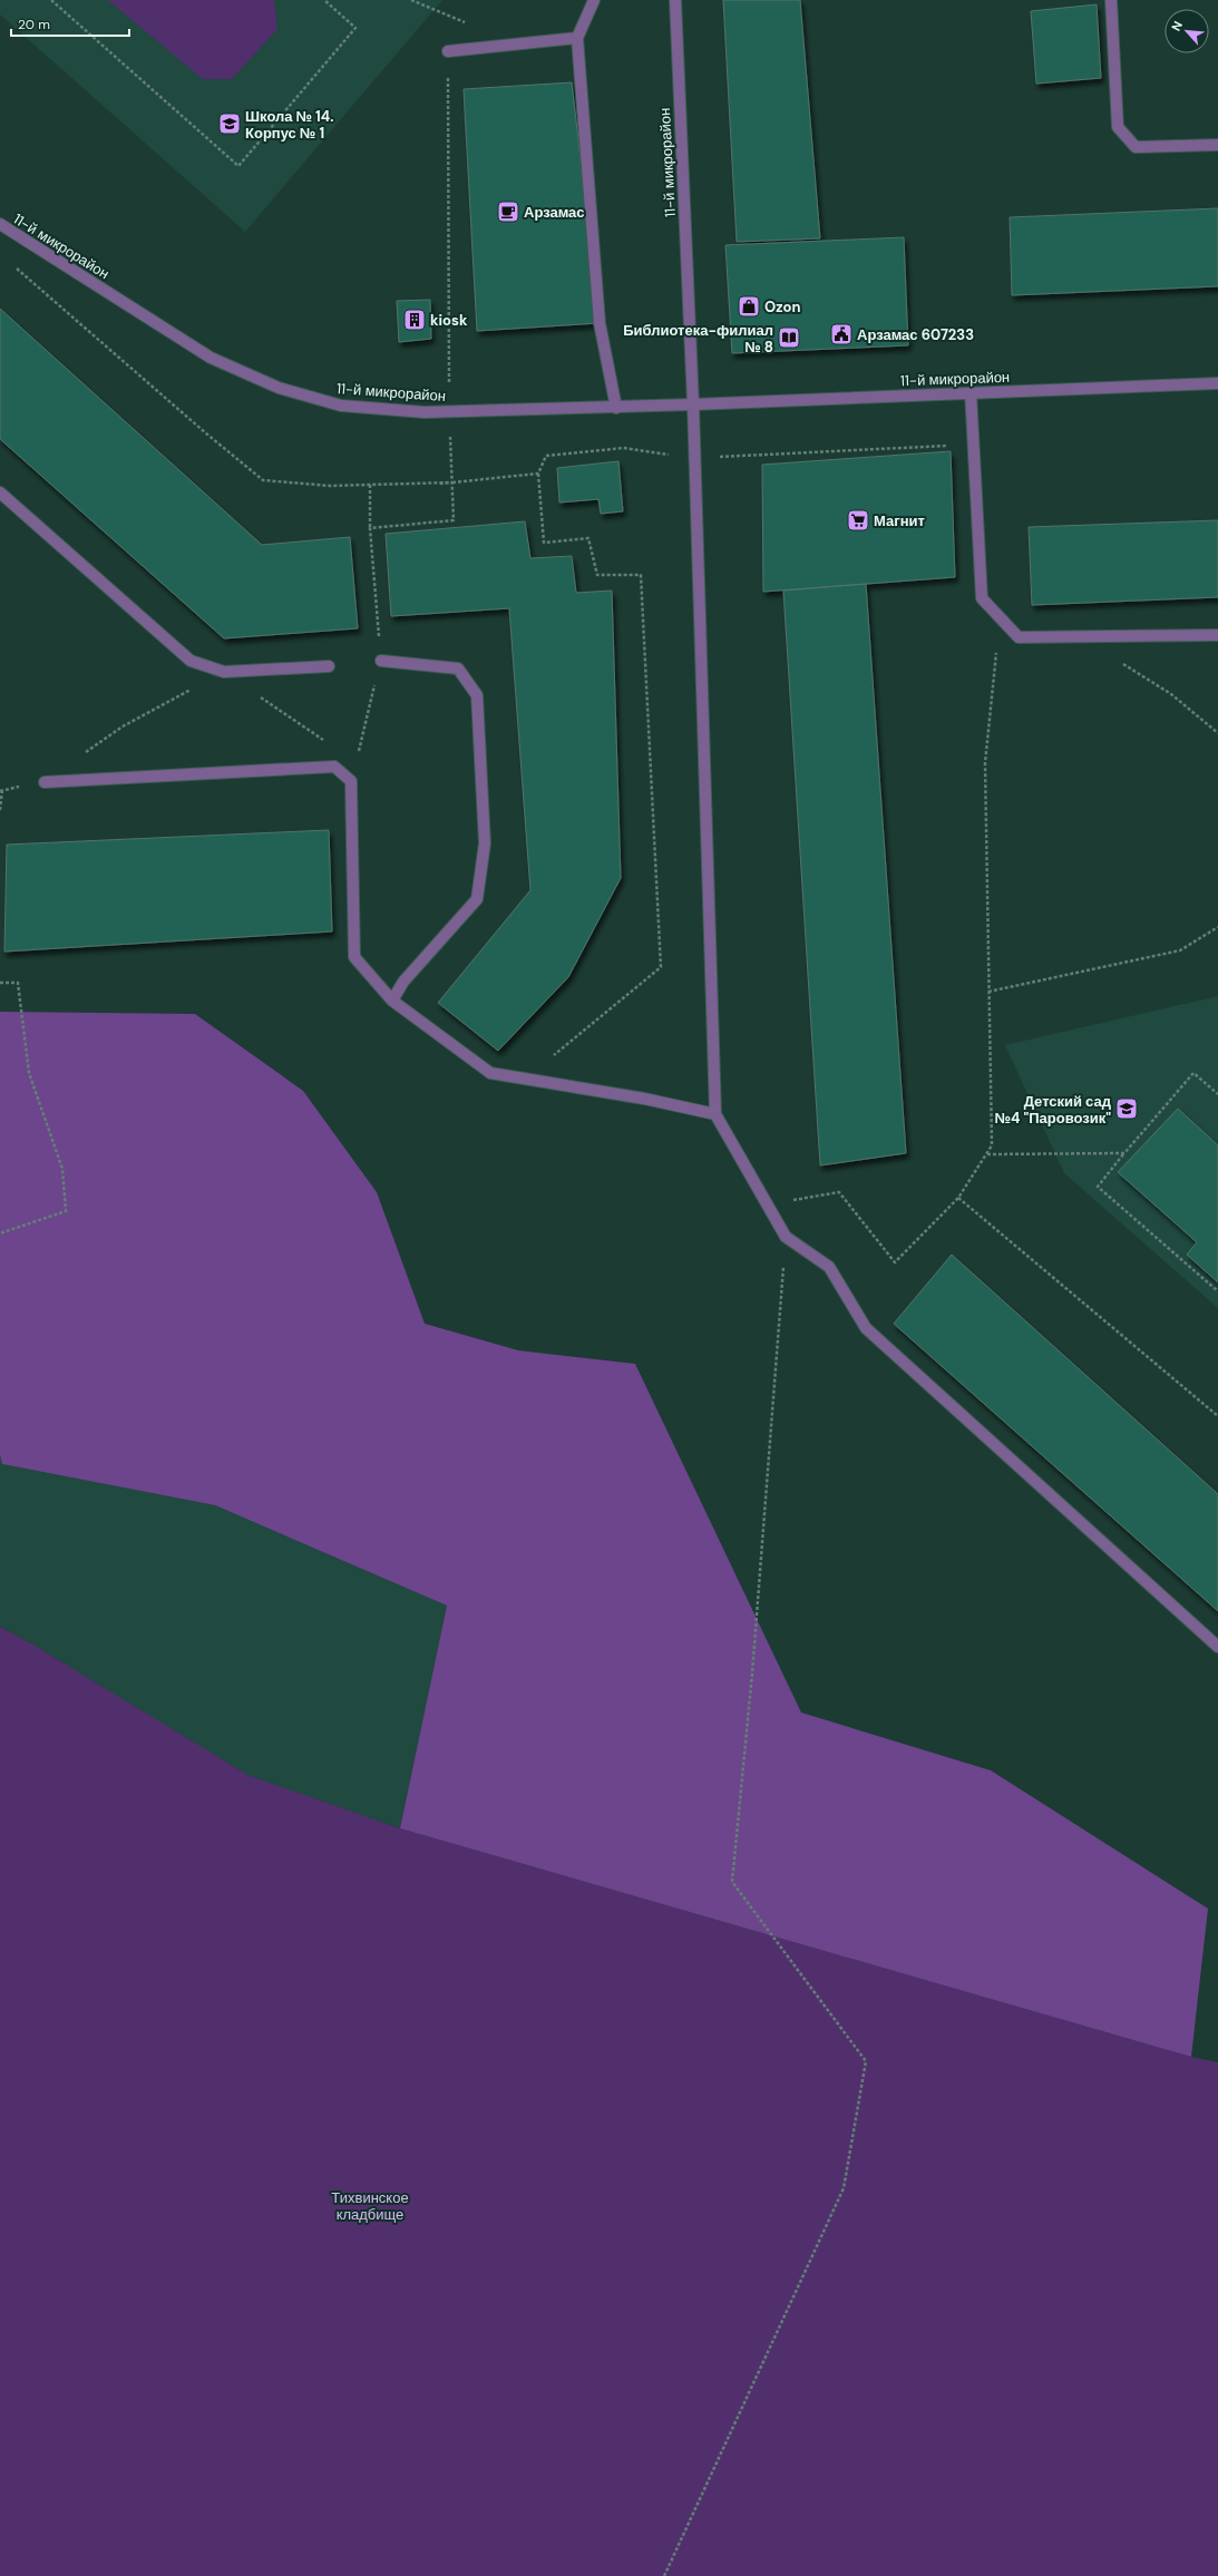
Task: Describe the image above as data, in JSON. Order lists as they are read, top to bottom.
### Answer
{
  "streets": {
    "street": ["11-й микрорайон"]
  },
  "parks": ["Тихвинское кладбище"],
  "places": {
    "school or university": ["Школа № 14. Корпус № 1", "Детский сад №4 \"Паровозик\""],
    "cafe": ["Арзамас"],
    "shop": ["Ozon"],
    "building": ["kiosk"],
    "public building": ["Арзамас 607233"],
    "library": ["Библиотека-филиал № 8"],
    "supermarket": ["Магнит"]
  },
  "scale_bar": "20 m",
  "north": "top left"
}
